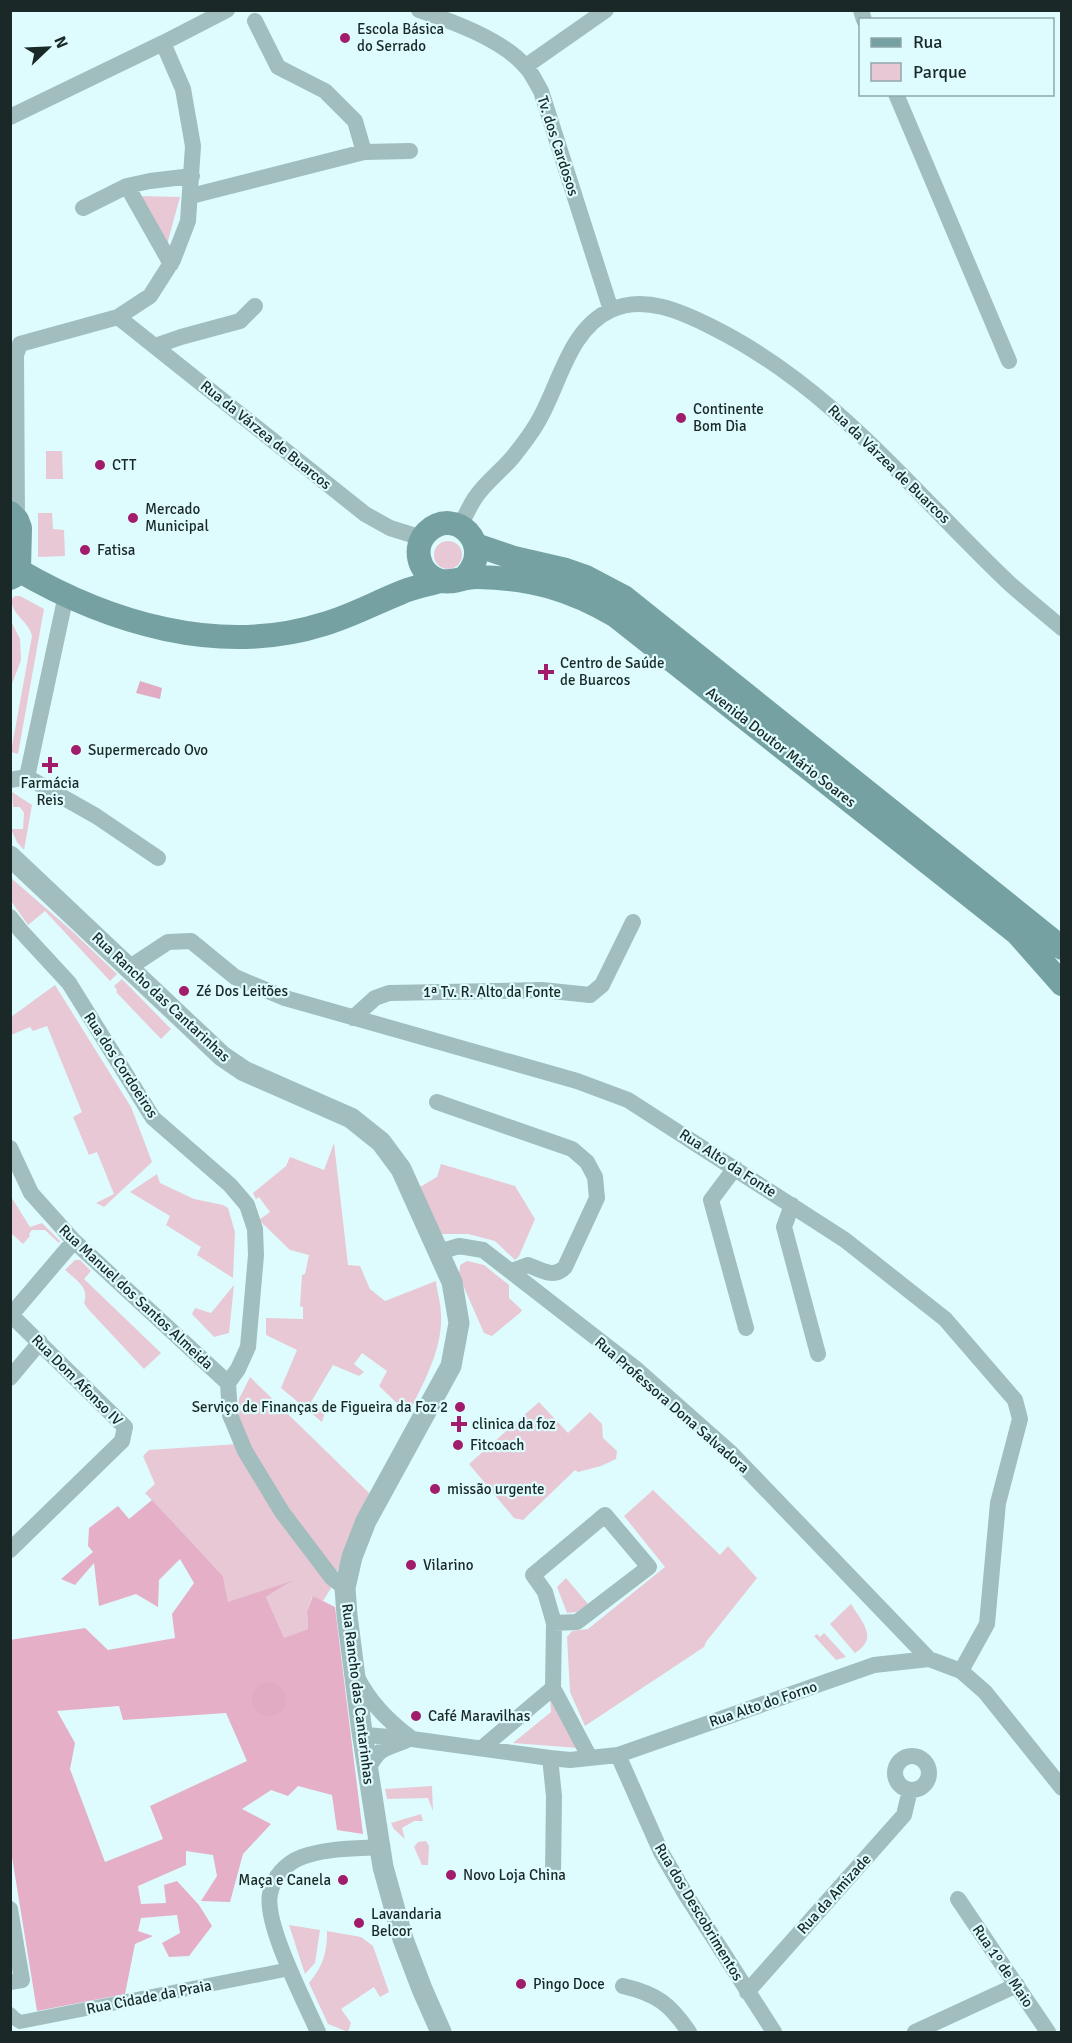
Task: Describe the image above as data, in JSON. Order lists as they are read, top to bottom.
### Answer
{
  "streets": {
    "main road": ["Avenida Doutor Mário Soares"],
    "street": [
      "Tv. dos Cardosos",
      "Rua da Várzea de Buarcos",
      "1ª Tv. R. Alto da Fonte",
      "Rua Rancho das Cantarinhas",
      "Rua dos Cordoeiros",
      "Rua Alto da Fonte",
      "Rua Manuel dos Santos Almeida",
      "Rua Dom Afonso IV",
      "Rua Professora Dona Salvadora",
      "Rua Alto do Forno",
      "Rua da Amizade",
      "Rua dos Descobrimentos",
      "Rua 1º de Maio",
      "Rua Cidade da Praia"
    ]
  },
  "crossings": [
    ["Tv. dos Cardosos", "Rua da Várzea de Buarcos"],
    ["Rua da Várzea de Buarcos", "Avenida Doutor Mário Soares"],
    ["1ª Tv. R. Alto da Fonte", "Rua Alto da Fonte"],
    ["Rua Rancho das Cantarinhas", "Rua Alto da Fonte"],
    ["Rua Rancho das Cantarinhas", "Rua Professora Dona Salvadora"],
    ["Rua Rancho das Cantarinhas", "Rua Alto do Forno"],
    ["Rua dos Cordoeiros", "Rua Manuel dos Santos Almeida"],
    ["Rua Alto da Fonte", "Rua Alto do Forno"],
    ["Rua Professora Dona Salvadora", "Rua Alto do Forno"],
    ["Rua Alto do Forno", "Rua dos Descobrimentos"],
    ["Rua da Amizade", "Rua dos Descobrimentos"]
  ],
  "places": {
    "other": [
      "Escola Básica do Serrado",
      "Continente Bom Dia",
      "CTT",
      "Mercado Municipal",
      "Fatisa",
      "Supermercado Ovo",
      "Zé Dos Leitões",
      "Serviço de Finanças de Figueira da Foz 2",
      "Fitcoach",
      "missão urgente",
      "Vilarino",
      "Café Maravilhas",
      "Novo Loja China",
      "Maça e Canela",
      "Lavandaria Belcor",
      "Pingo Doce"
    ],
    "health": ["Centro de Saúde de Buarcos", "Farmácia Reis", "clinica da foz"]
  },
  "legend": ["Rua", "Parque"],
  "north": "top right"
}
